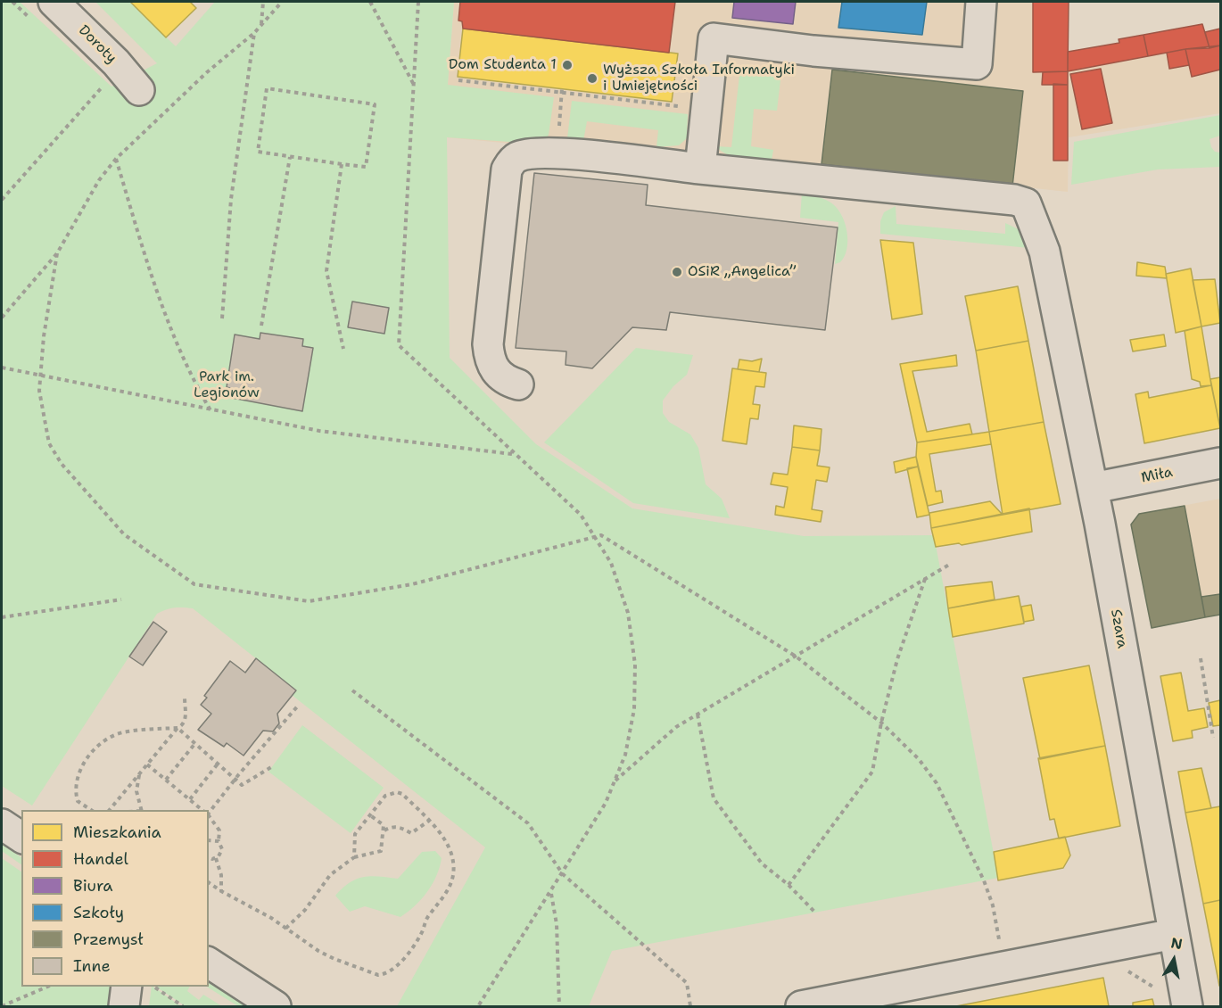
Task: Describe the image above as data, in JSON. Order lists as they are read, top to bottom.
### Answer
{
  "streets": {
    "street": ["Doroty", "Miła", "Szara"]
  },
  "crossings": [
    ["Miła", "Szara"]
  ],
  "parks": ["Park im. Legionów"],
  "places": ["Dom Studenta 1", "Wyższa Szkoła Informatyki i Umiejętności", "OSiR „Angelica”"],
  "legend": [
    "Mieszkania",
    "Handel",
    "Biura",
    "Szkoły",
    "Przemysł",
    "Inne"
  ],
  "north": "top"
}
